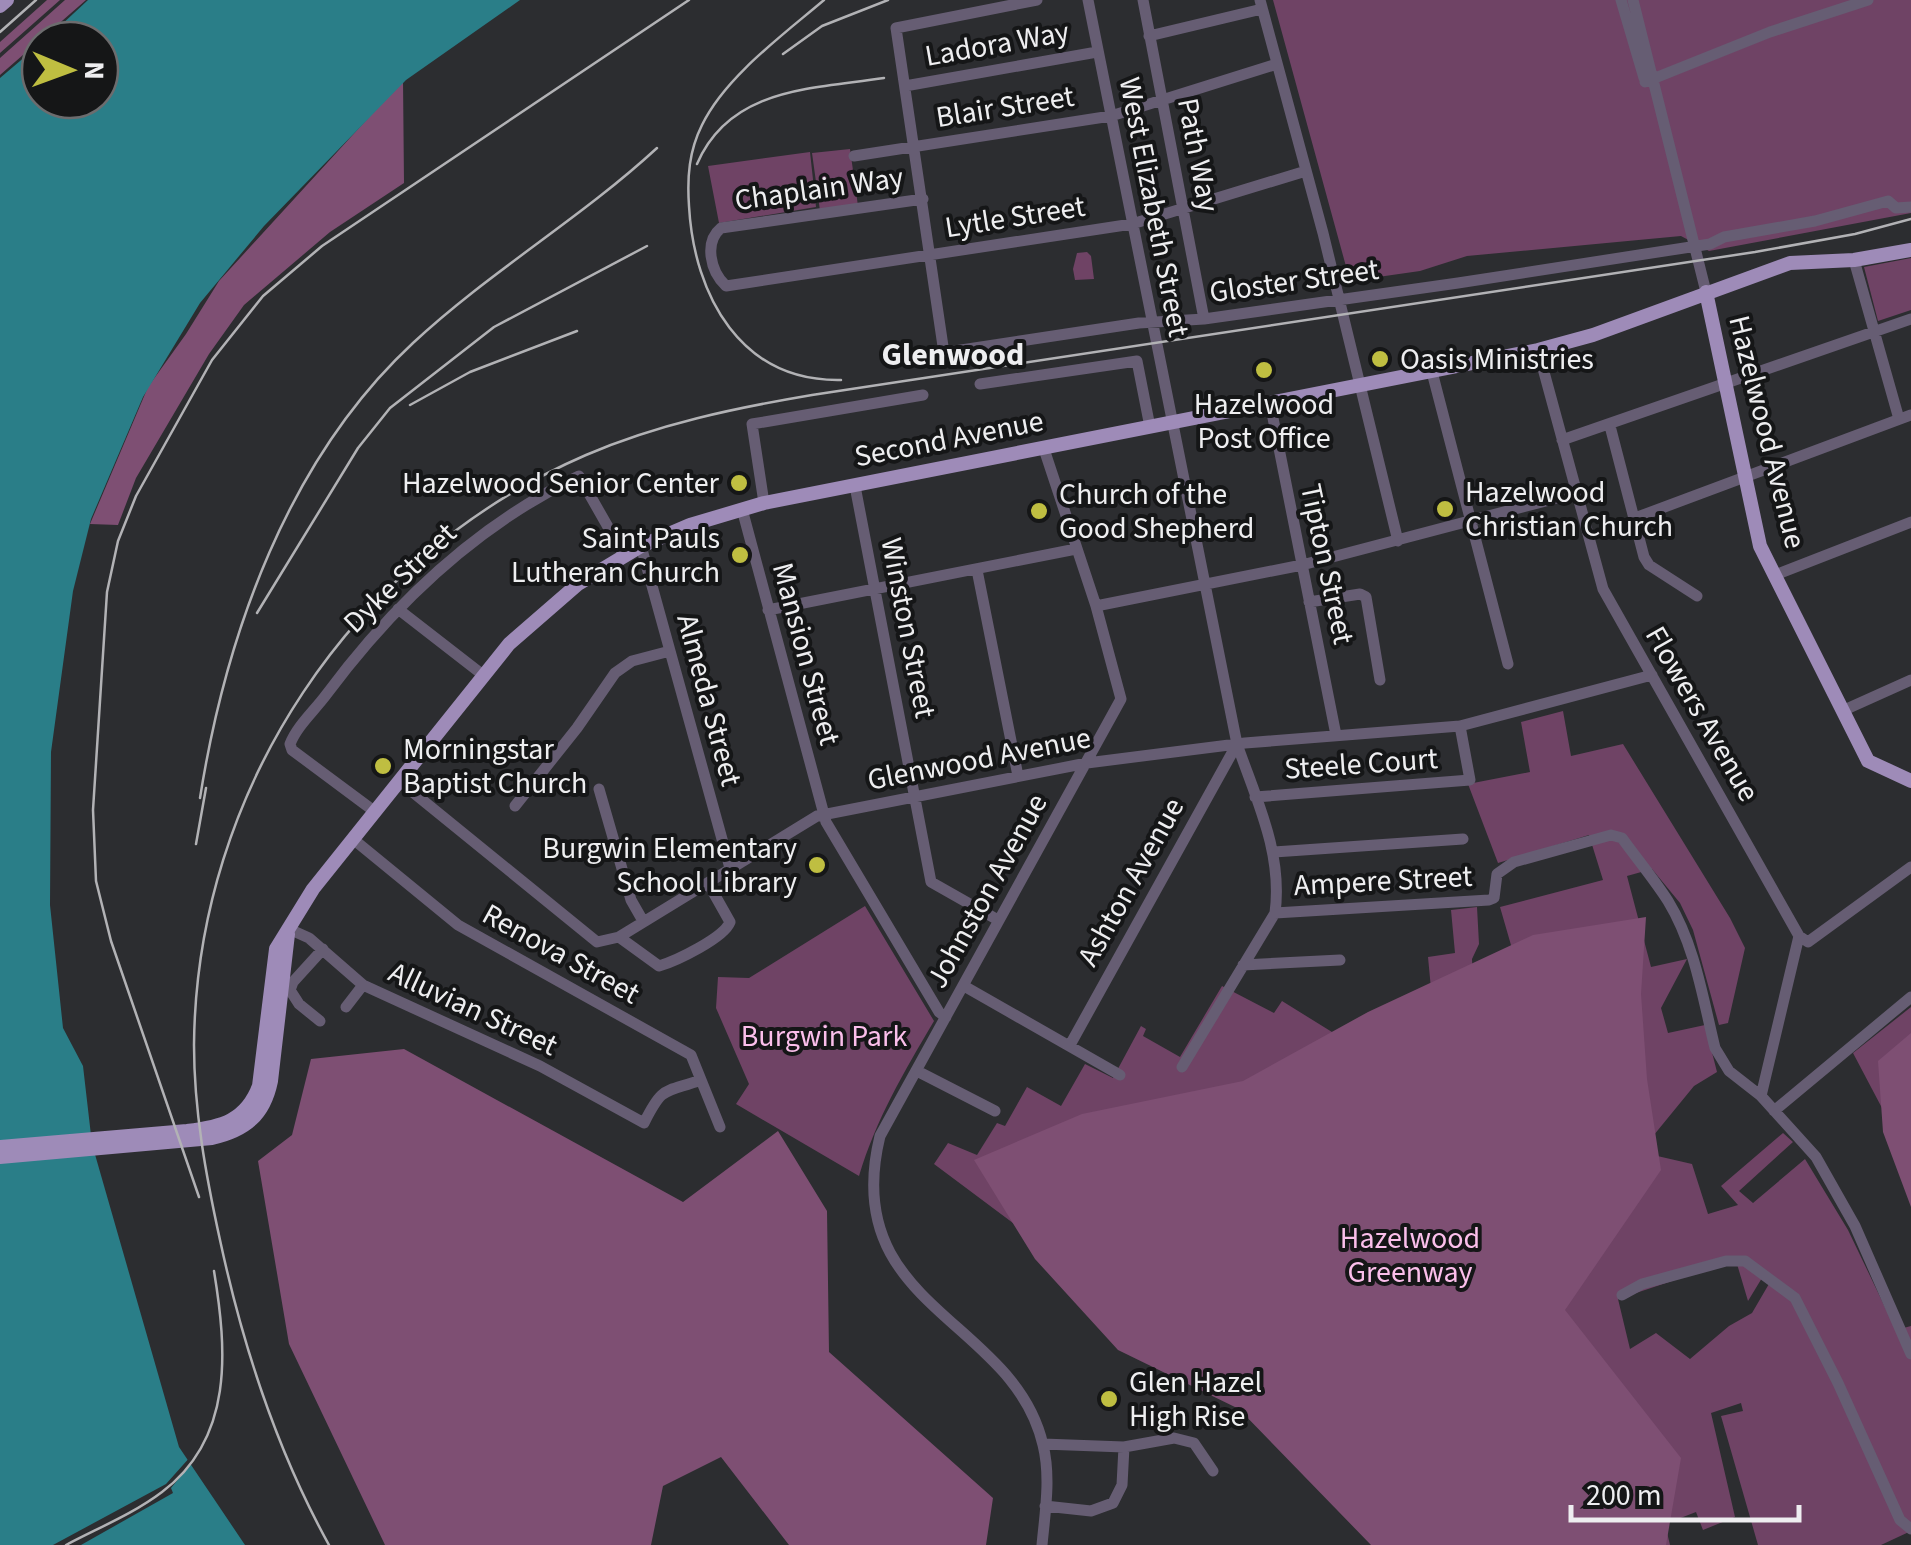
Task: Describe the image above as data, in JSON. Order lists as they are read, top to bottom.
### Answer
{
  "streets": {
    "main road": ["Hazelwood Avenue", "Second Avenue"],
    "street": [
      "Ladora Way",
      "Blair Street",
      "Path Way",
      "Chaplain Way",
      "West Elizabeth Street",
      "Lytle Street",
      "Gloster Street",
      "Tipton Street",
      "Dyke Street",
      "Winston Street",
      "Mansion Street",
      "Almeda Street",
      "Flowers Avenue",
      "Glenwood Avenue",
      "Steele Court",
      "Ampere Street",
      "Ashton Avenue",
      "Johnston Avenue",
      "Renova Street",
      "Alluvian Street"
    ]
  },
  "crossings": [
    ["Ladora Way", "West Elizabeth Street"],
    ["Blair Street", "Path Way"],
    ["Blair Street", "West Elizabeth Street"],
    ["Path Way", "Lytle Street"],
    ["Path Way", "Gloster Street"],
    ["Chaplain Way", "Lytle Street"],
    ["West Elizabeth Street", "Lytle Street"],
    ["West Elizabeth Street", "Second Avenue"],
    ["West Elizabeth Street", "Glenwood Avenue"],
    ["West Elizabeth Street", "Steele Court"],
    ["West Elizabeth Street", "Ampere Street"],
    ["West Elizabeth Street", "Ashton Avenue"],
    ["Gloster Street", "Hazelwood Avenue"],
    ["Hazelwood Avenue", "Second Avenue"],
    ["Second Avenue", "Tipton Street"],
    ["Second Avenue", "Dyke Street"],
    ["Second Avenue", "Winston Street"],
    ["Second Avenue", "Mansion Street"],
    ["Second Avenue", "Almeda Street"],
    ["Second Avenue", "Flowers Avenue"],
    ["Second Avenue", "Johnston Avenue"],
    ["Second Avenue", "Renova Street"],
    ["Second Avenue", "Alluvian Street"],
    ["Tipton Street", "Glenwood Avenue"],
    ["Winston Street", "Glenwood Avenue"],
    ["Winston Street", "Johnston Avenue"],
    ["Mansion Street", "Glenwood Avenue"],
    ["Mansion Street", "Johnston Avenue"],
    ["Almeda Street", "Glenwood Avenue"],
    ["Flowers Avenue", "Glenwood Avenue"],
    ["Glenwood Avenue", "Steele Court"],
    ["Glenwood Avenue", "Ashton Avenue"],
    ["Glenwood Avenue", "Johnston Avenue"],
    ["Renova Street", "Alluvian Street"]
  ],
  "districts": ["Glenwood"],
  "parks": ["Burgwin Park", "Hazelwood Greenway"],
  "places": [
    "Oasis Ministries",
    "Hazelwood Post Office",
    "Hazelwood Senior Center",
    "Hazelwood Christian Church",
    "Church of the Good Shepherd",
    "Saint Pauls Lutheran Church",
    "Morningstar Baptist Church",
    "Burgwin Elementary School Library",
    "Glen Hazel High Rise"
  ],
  "scale_bar": "200 m",
  "north": "right"
}
